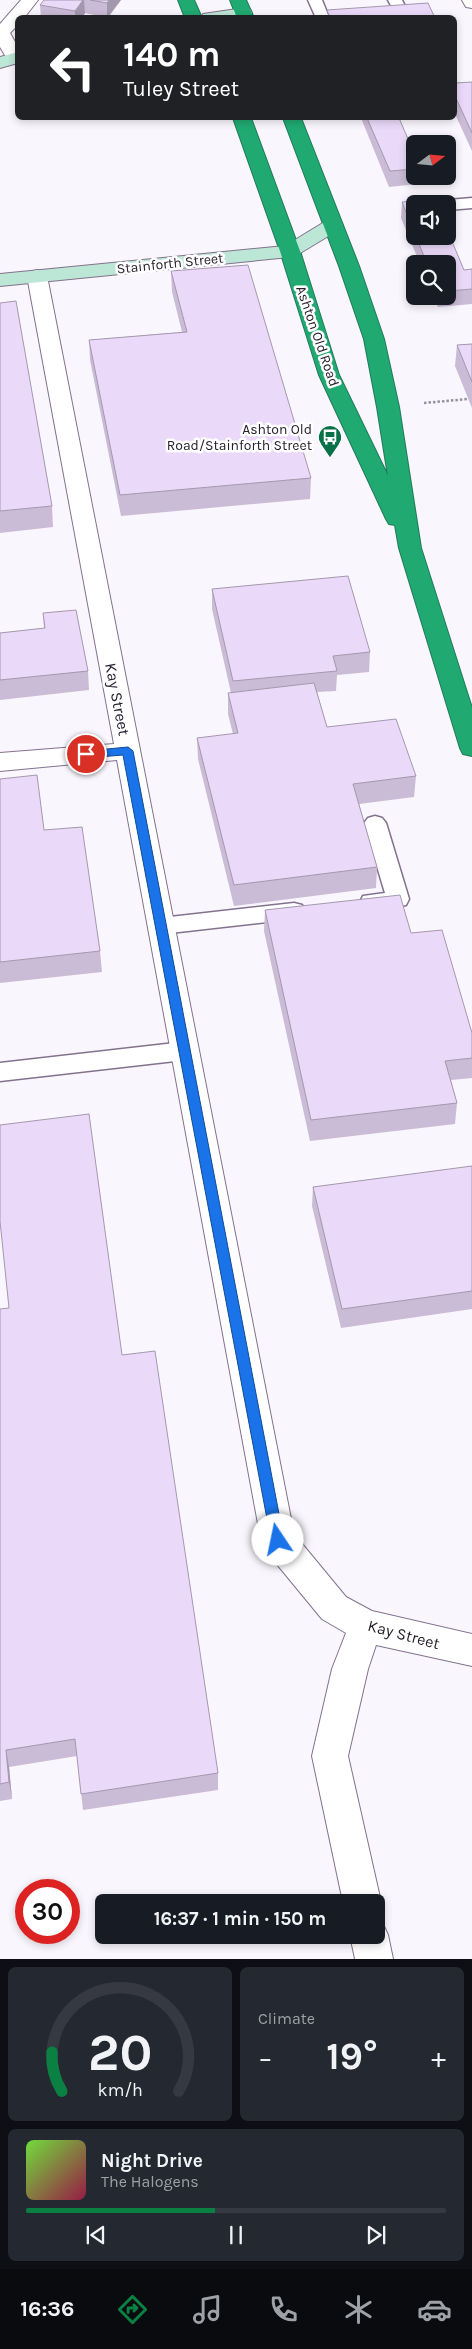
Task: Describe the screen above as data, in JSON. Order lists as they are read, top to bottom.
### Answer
{
  "streets": {
    "highway": ["Ashton Old Road"],
    "street": ["Stainforth Street", "Kay Street"]
  },
  "crossings": [
    ["Stainforth Street", "Ashton Old Road"],
    ["Stainforth Street", "Kay Street"]
  ],
  "places": {
    "bus stop": ["Ashton Old Road/Stainforth Street"]
  },
  "north": "right",
  "page": {
    "turn": ["140 m", "Tuley Street"],
    "limit": "30",
    "trip": "16:37 · 1 min · 150 m",
    "tile": "Climate",
    "heat": ["−", "19°", "+"],
    "song": ["Night Drive", "The Halogens"],
    "tabs": "16:36",
    "gauge": ["20", "km/h"]
  }
}
